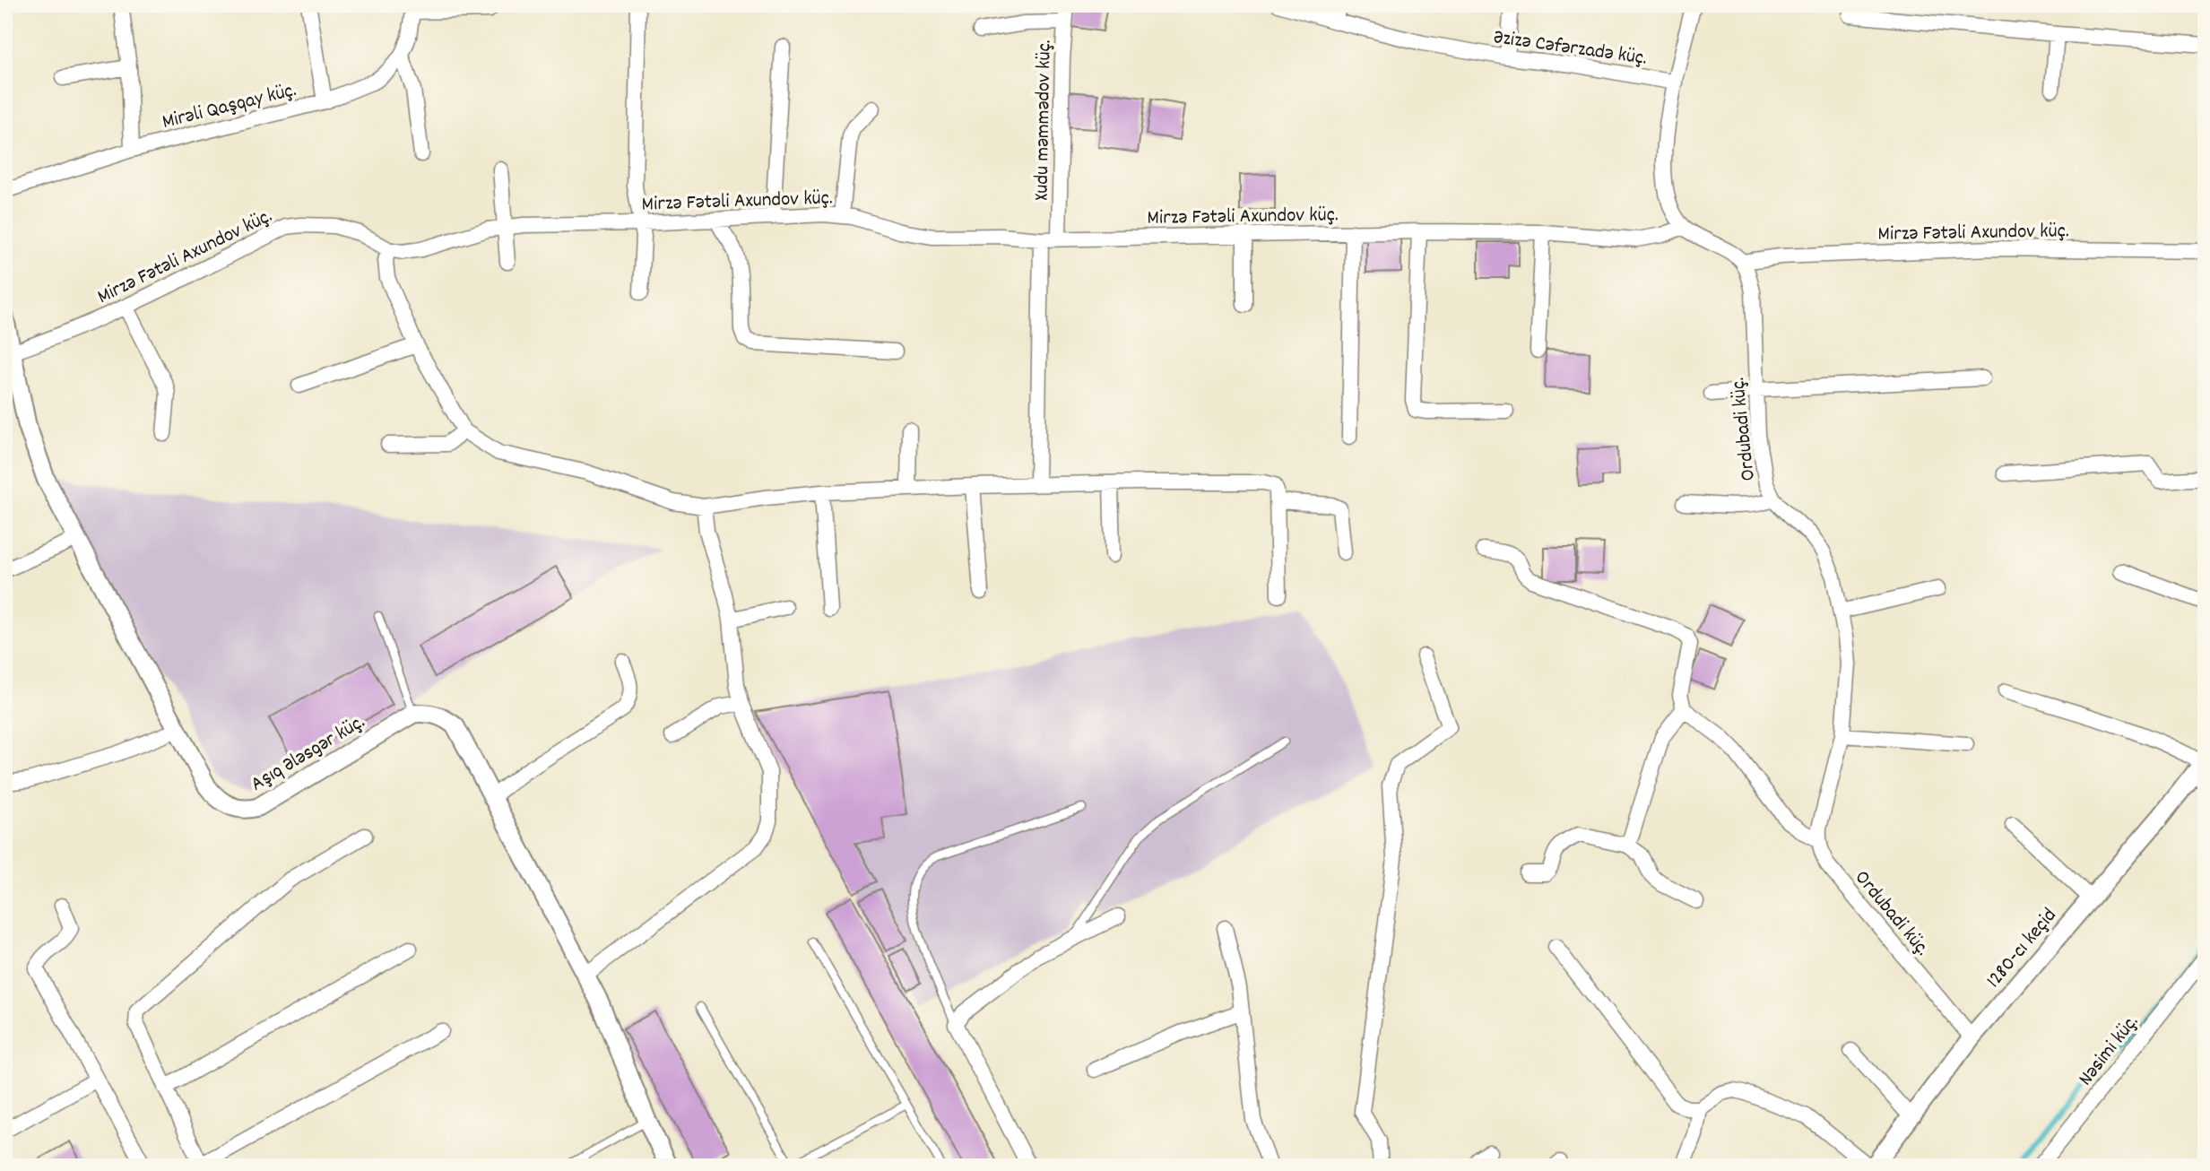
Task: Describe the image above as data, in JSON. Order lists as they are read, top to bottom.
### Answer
{
  "streets": {
    "street": [
      "Əzizə Cəfərzadə küç.",
      "Mirəli Qaşqay küç.",
      "Xudu məmmədov küç.",
      "Mirzə Fətəli Axundov küç.",
      "Ordubadi küç.",
      "Aşıq Ələsgər küç.",
      "1280-cı keçid",
      "Nəsimi küç."
    ]
  },
  "crossings": [
    ["Xudu məmmədov küç.", "Mirzə Fətəli Axundov küç."],
    ["Mirzə Fətəli Axundov küç.", "Ordubadi küç."],
    ["Mirzə Fətəli Axundov küç.", "Aşıq Ələsgər küç."],
    ["Ordubadi küç.", "1280-cı keçid"]
  ]
}
